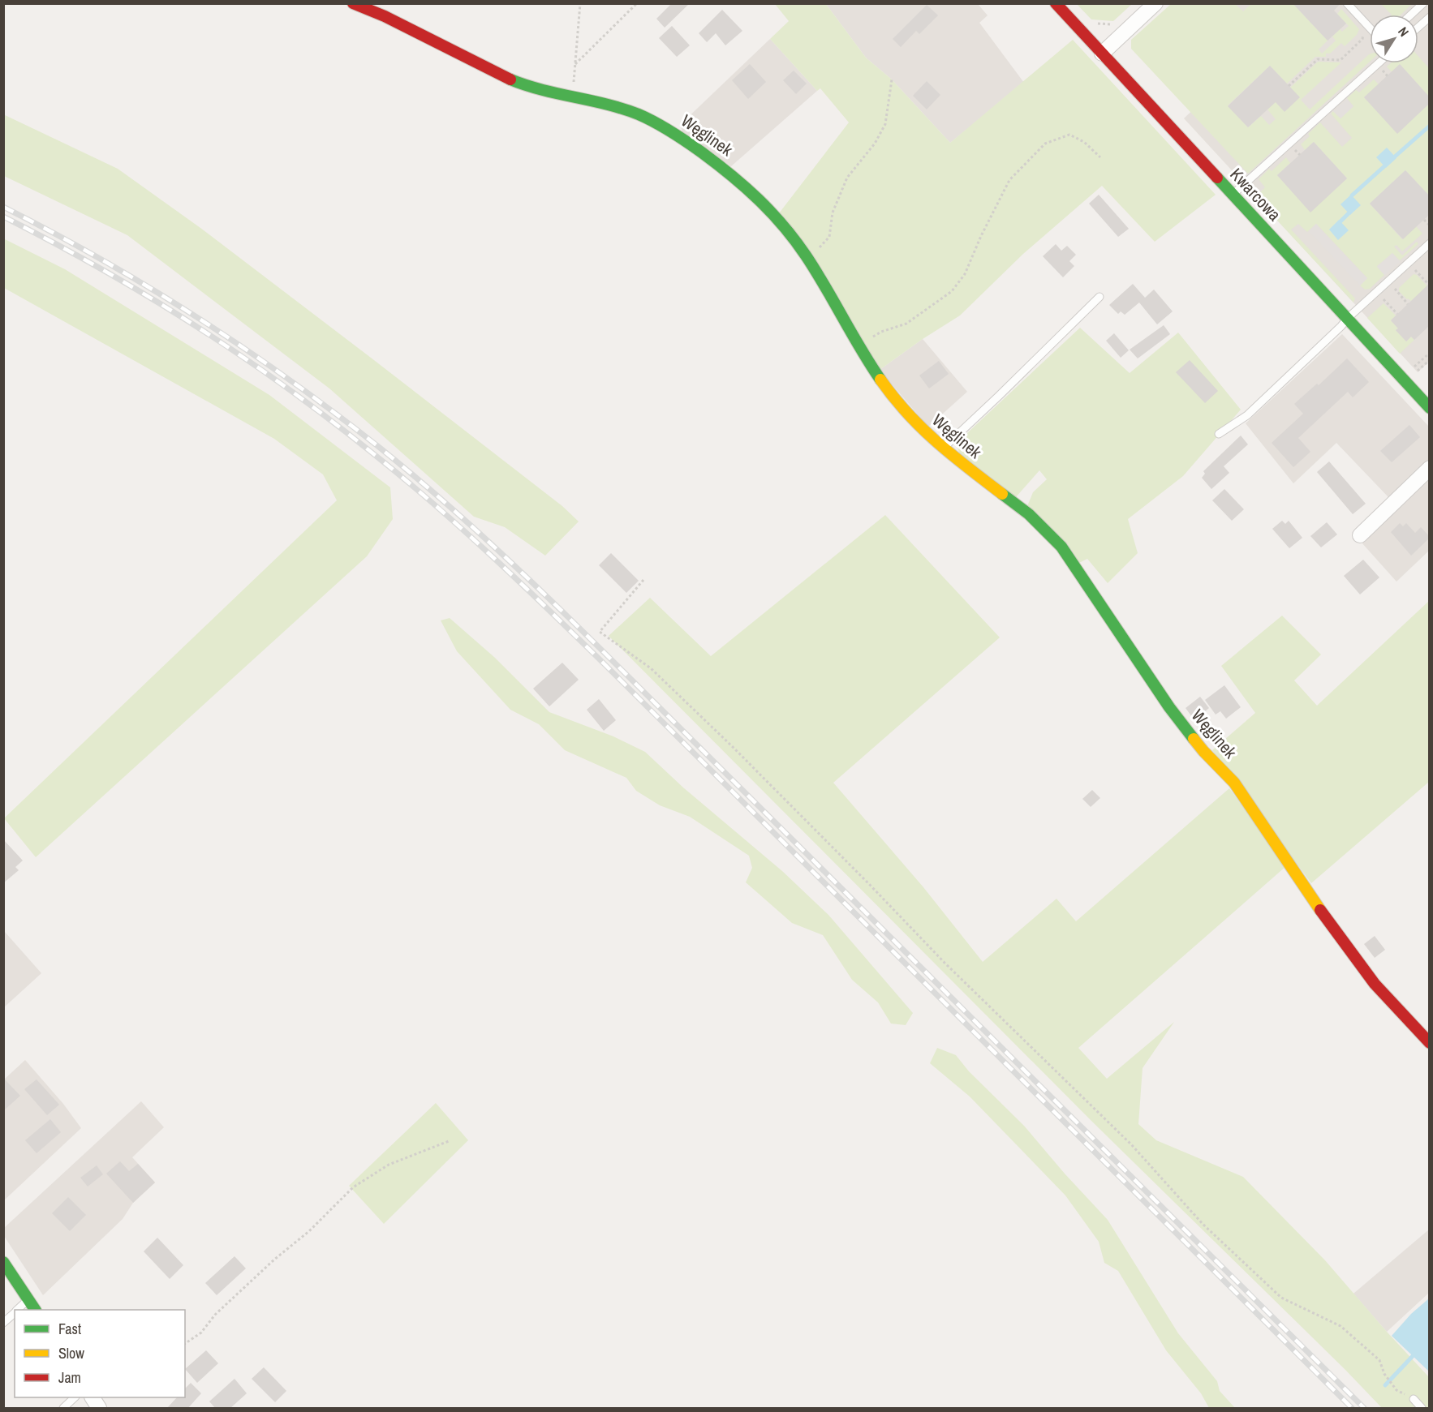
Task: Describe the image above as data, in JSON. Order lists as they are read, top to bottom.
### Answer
{
  "streets": {
    "street": ["Węglinek", "Kwarcowa"]
  },
  "legend": ["Fast", "Slow", "Jam"],
  "north": "top right"
}
